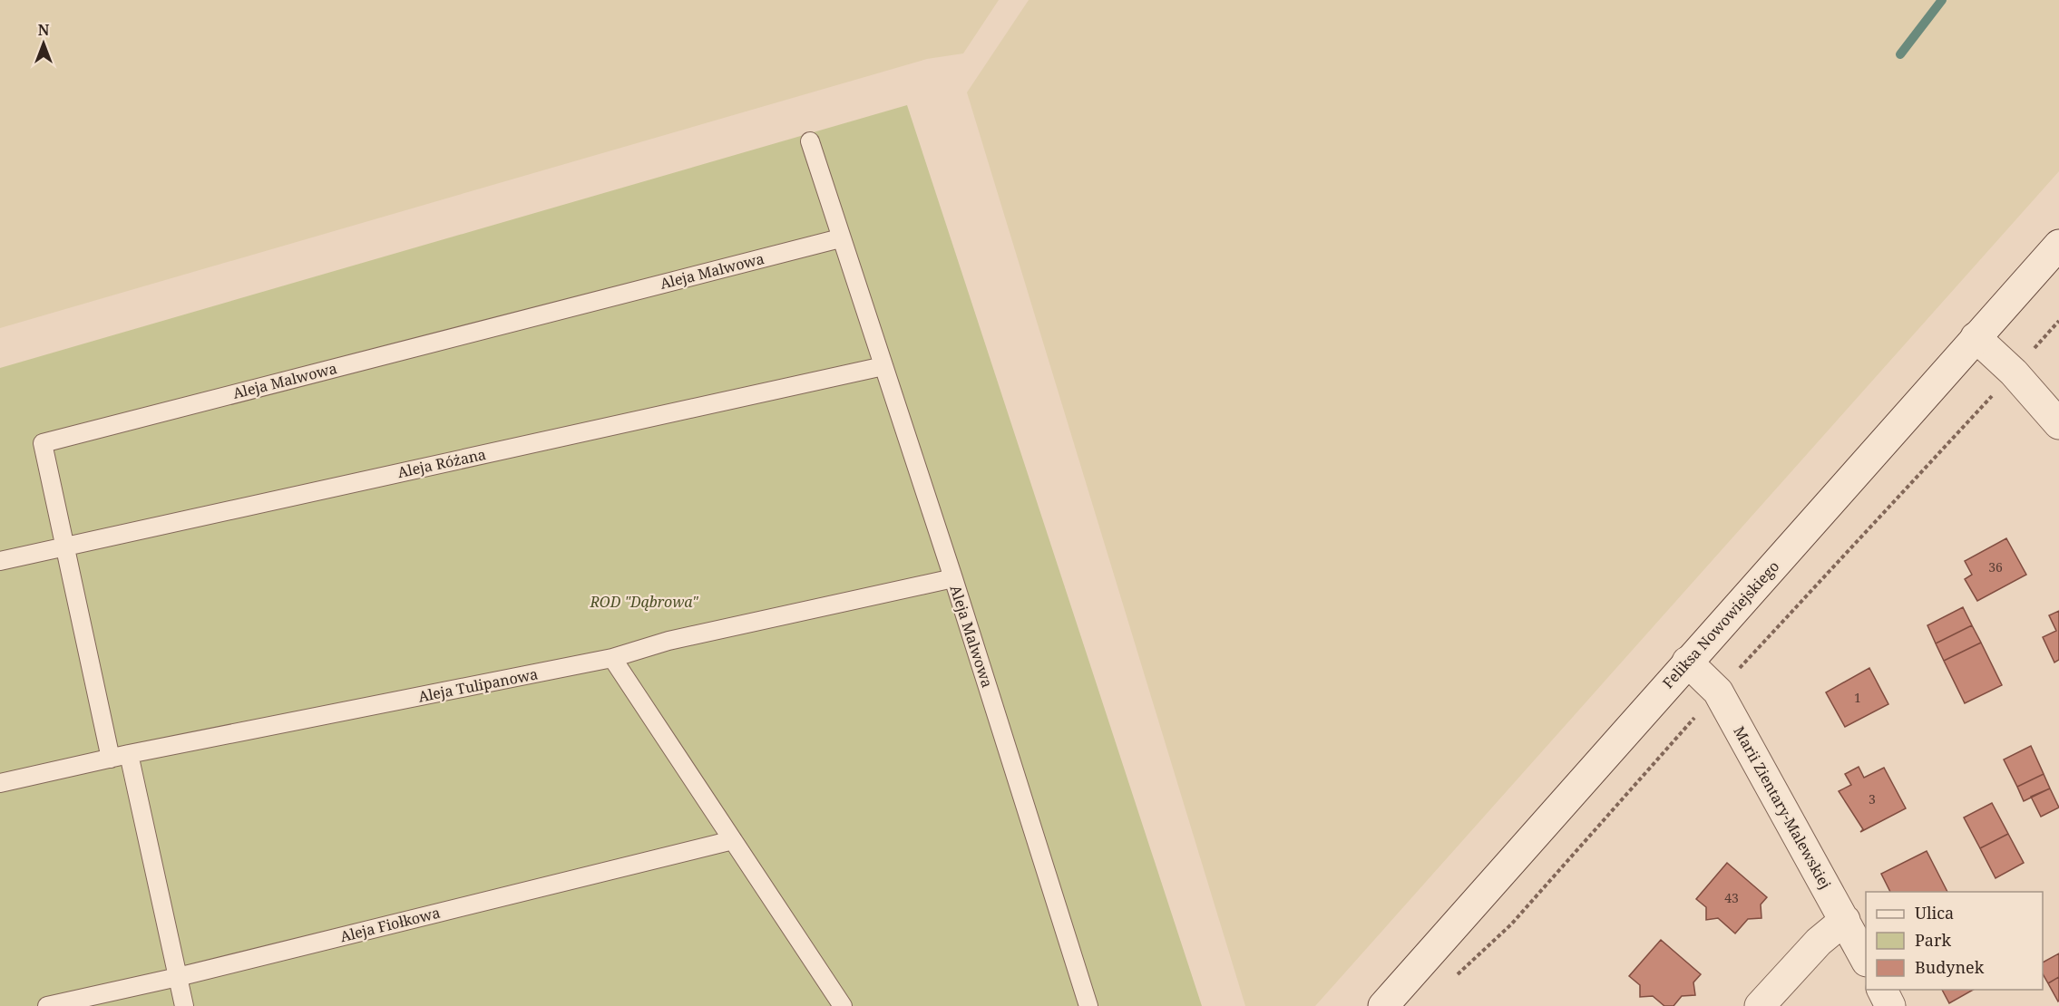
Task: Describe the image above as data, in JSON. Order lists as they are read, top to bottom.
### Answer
{
  "streets": {
    "street": ["Feliksa Nowowiejskiego", "Marii Zientary-Malewskiej"],
    "lane": [
      "Aleja Malwowa",
      "Aleja Różana",
      "Aleja Tulipanowa",
      "Aleja Fiołkowa"
    ]
  },
  "crossings": [
    ["Aleja Malwowa", "Aleja Różana"],
    ["Aleja Malwowa", "Aleja Tulipanowa"],
    ["Feliksa Nowowiejskiego", "Marii Zientary-Malewskiej"]
  ],
  "parks": ["ROD \"Dąbrowa\""],
  "house_numbers": [
    "36",
    "1",
    "3",
    "43"
  ],
  "legend": ["Ulica", "Park", "Budynek"],
  "north": "top"
}
